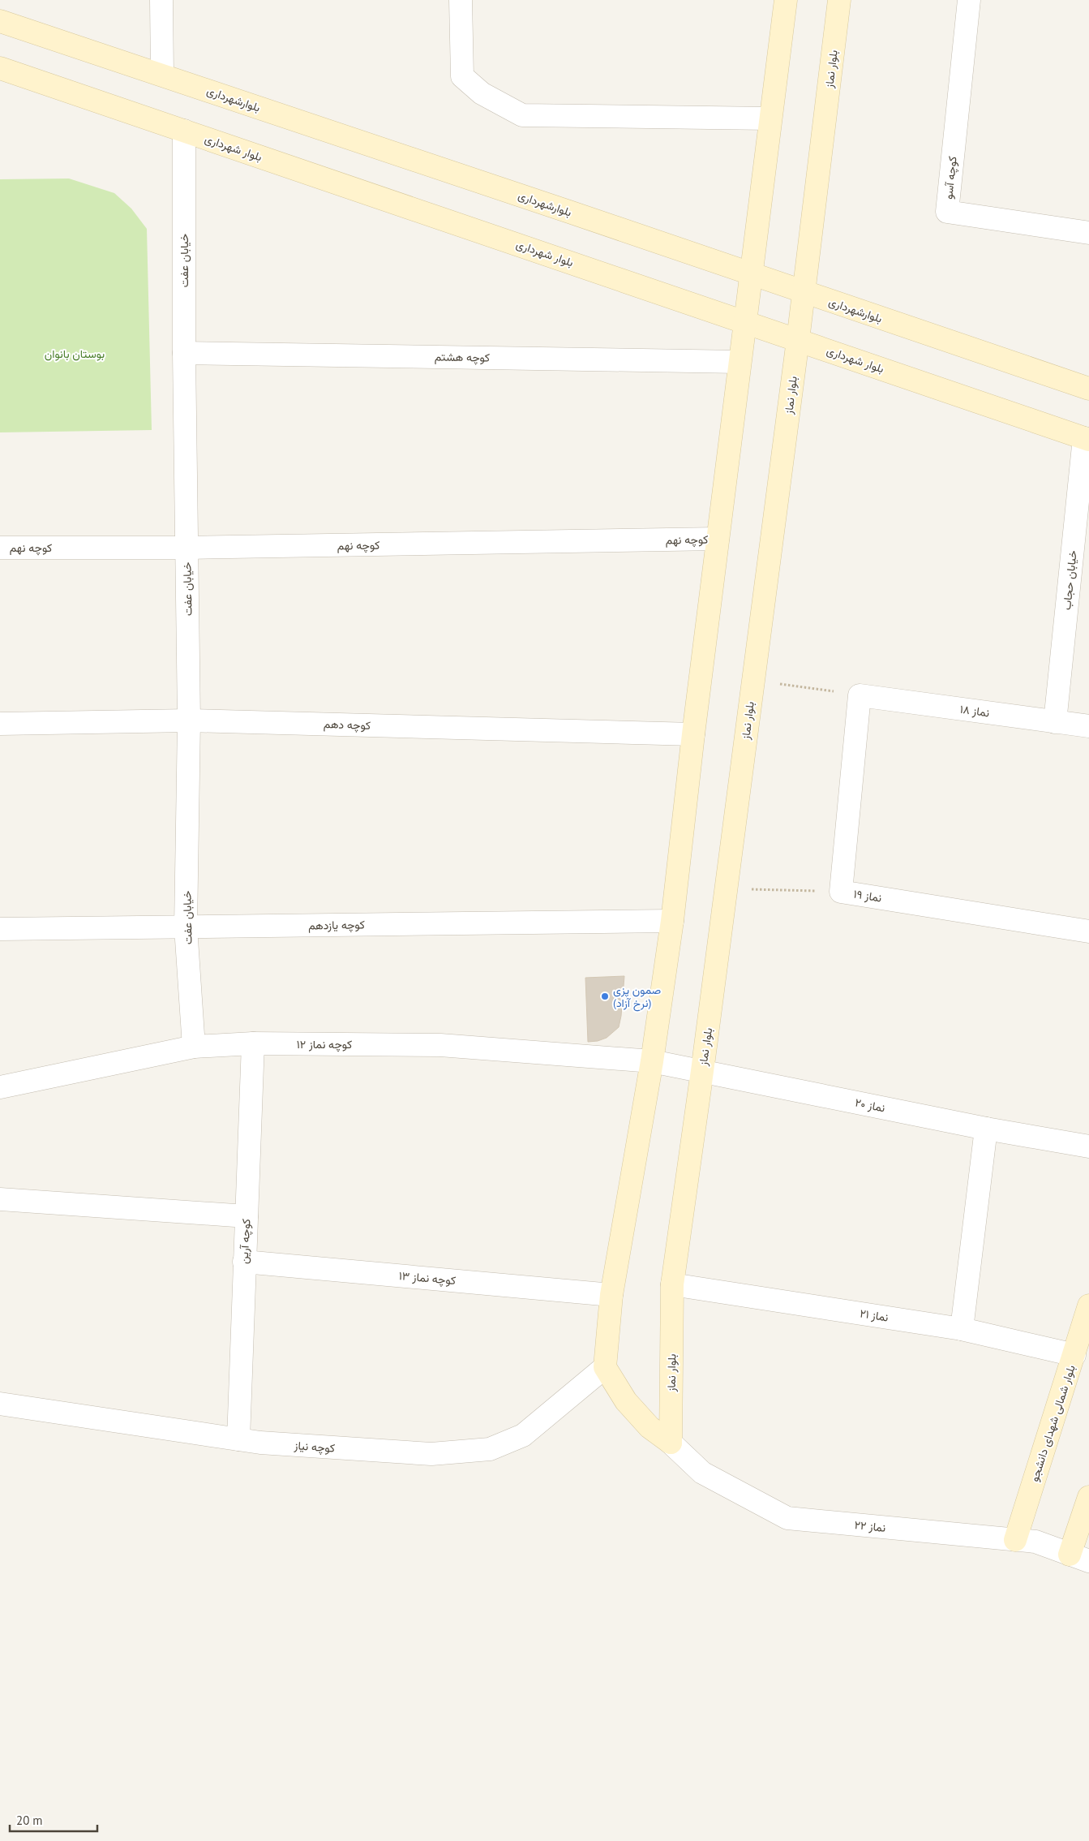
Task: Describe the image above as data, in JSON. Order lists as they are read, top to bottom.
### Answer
{
  "streets": {
    "main road": [
      "بلوار نماز",
      "بلوارشهرداری",
      "بلوار شهرداری",
      "بلوار شمالی شهدای دانشجو"
    ],
    "street": [
      "کوچه آسو",
      "خیابان عفت",
      "کوچه هشتم",
      "کوچه نهم",
      "خیابان حجاب",
      "نماز ۱۸",
      "کوچه دهم",
      "نماز ۱۹",
      "کوچه یازدهم",
      "کوچه نماز ۱۲",
      "نماز ۲۰",
      "کوچه آرین",
      "کوچه نماز ۱۳",
      "نماز ۲۱",
      "کوچه نیاز",
      "نماز ۲۲"
    ]
  },
  "crossings": [
    ["بلوار نماز", "بلوارشهرداری"],
    ["بلوار نماز", "بلوار شهرداری"],
    ["بلوار نماز", "نماز ۲۰"],
    ["بلوار نماز", "نماز ۲۱"],
    ["بلوار نماز", "نماز ۲۲"],
    ["بلوار شهرداری", "خیابان عفت"],
    ["بلوار شهرداری", "خیابان حجاب"],
    ["خیابان عفت", "کوچه هشتم"],
    ["خیابان عفت", "کوچه نهم"],
    ["خیابان عفت", "کوچه دهم"],
    ["خیابان عفت", "کوچه یازدهم"],
    ["خیابان عفت", "کوچه نماز ۱۲"],
    ["خیابان حجاب", "نماز ۱۸"],
    ["نماز ۱۸", "نماز ۱۹"],
    ["کوچه نماز ۱۲", "نماز ۲۰"],
    ["کوچه نماز ۱۲", "کوچه آرین"],
    ["کوچه آرین", "کوچه نماز ۱۳"],
    ["کوچه آرین", "کوچه نیاز"],
    ["نماز ۲۱", "بلوار شمالی شهدای دانشجو"],
    ["بلوار شمالی شهدای دانشجو", "نماز ۲۲"]
  ],
  "parks": ["بوستان بانوان"],
  "places": ["صمون پزی (نرخ آزاد)"],
  "scale_bar": "20 m"
}
